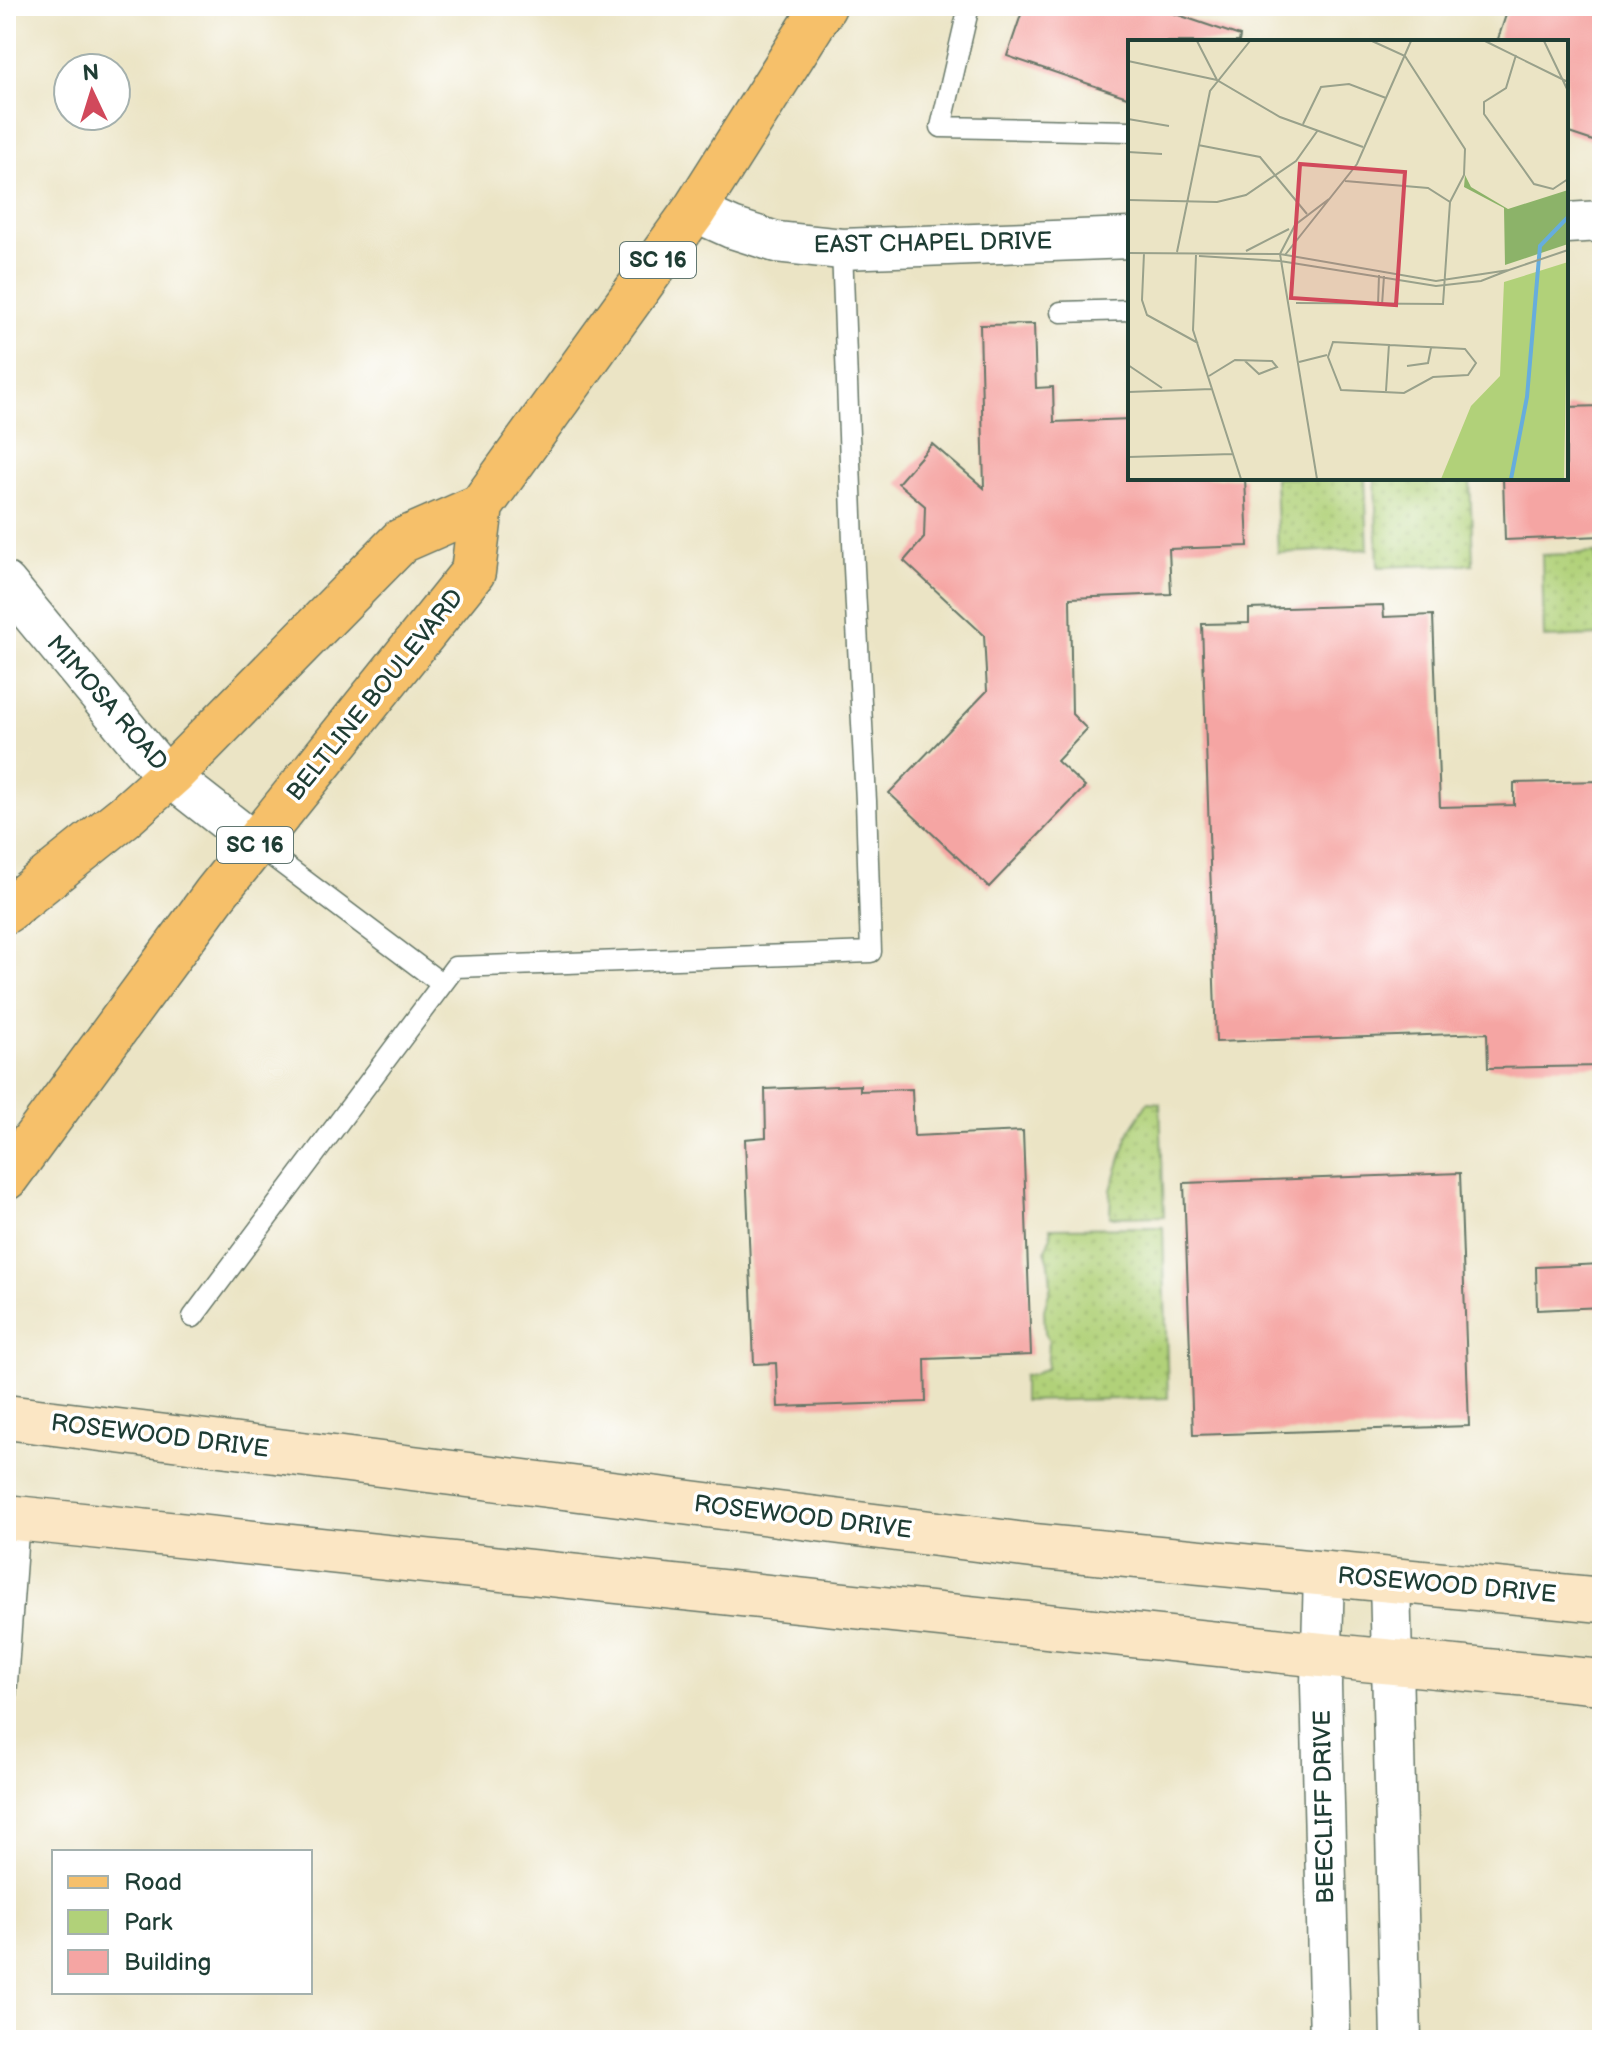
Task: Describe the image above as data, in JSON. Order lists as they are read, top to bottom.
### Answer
{
  "streets": {
    "main road": ["SC 16", "BELTLINE BOULEVARD", "ROSEWOOD DRIVE"],
    "street": ["EAST CHAPEL DRIVE", "MIMOSA ROAD", "BEECLIFF DRIVE"]
  },
  "crossings": [
    ["EAST CHAPEL DRIVE", "BELTLINE BOULEVARD"],
    ["BELTLINE BOULEVARD", "MIMOSA ROAD"],
    ["ROSEWOOD DRIVE", "BEECLIFF DRIVE"]
  ],
  "legend": ["Road", "Park", "Building"],
  "north": "top"
}
